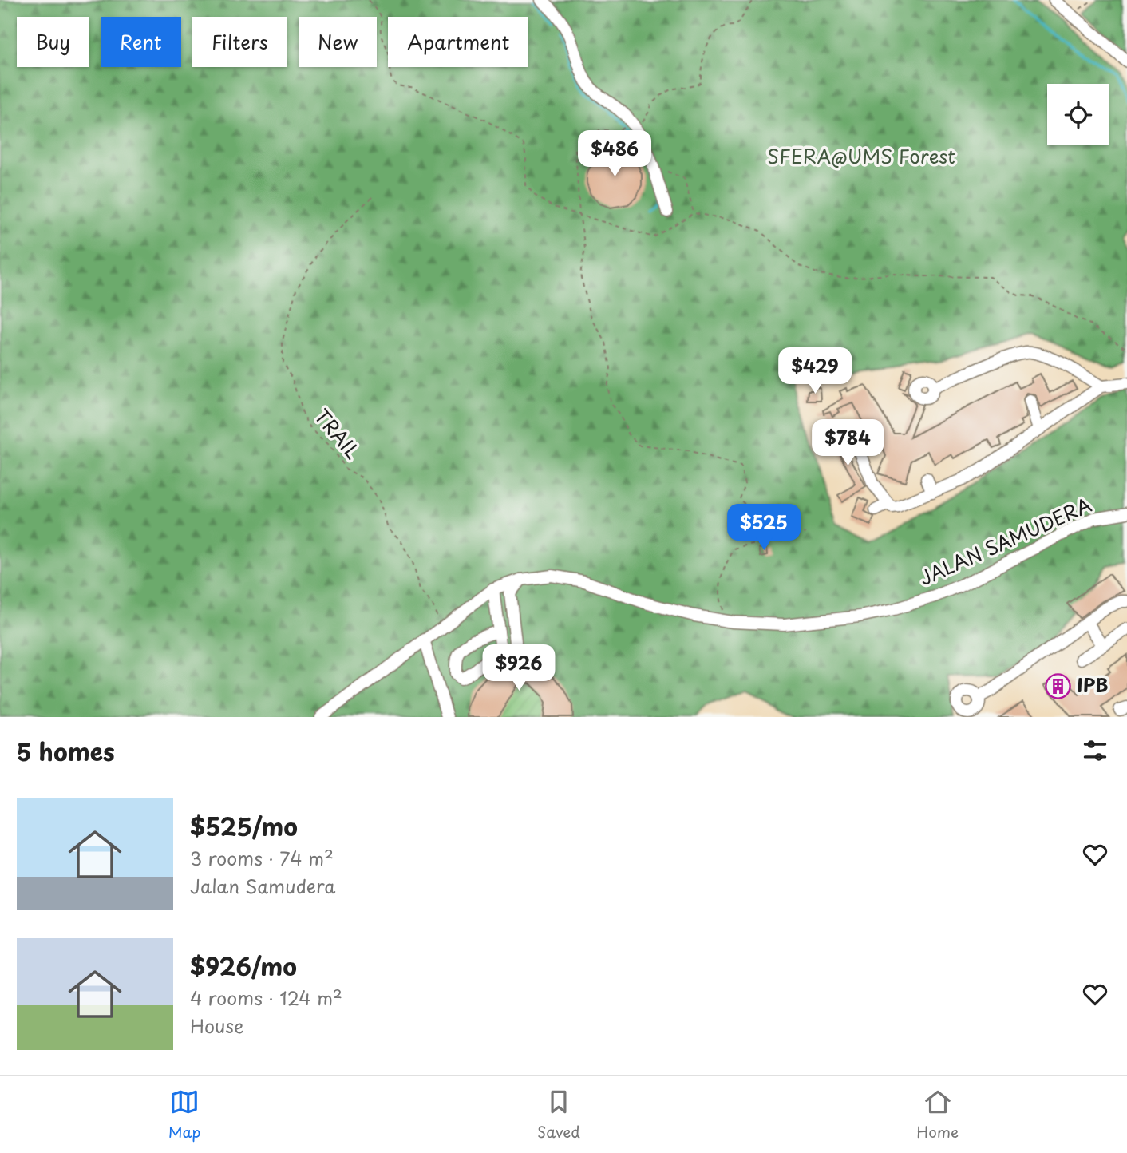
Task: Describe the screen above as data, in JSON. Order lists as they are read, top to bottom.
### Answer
{
  "streets": {
    "street": ["JALAN SAMUDERA"],
    "path": ["TRAIL"]
  },
  "crossings": [
    ["TRAIL", "JALAN SAMUDERA"]
  ],
  "parks": ["SFERA@UMS Forest"],
  "places": {
    "building": ["IPB"]
  },
  "page": {
    "chip": [
      "Buy",
      "Rent",
      "Filters",
      "New",
      "Apartment"
    ],
    "price": [
      "$486",
      "$429",
      "$784",
      "$525",
      "$926"
    ],
    "heading": "5 homes",
    "list": [
      {
        "name": "$525/mo",
        "note": "3 rooms · 74 m² · Jalan Samudera"
      },
      {
        "name": "$926/mo",
        "note": "4 rooms · 124 m² · House"
      }
    ],
    "tabs": ["Map", "Saved", "Home"]
  }
}
